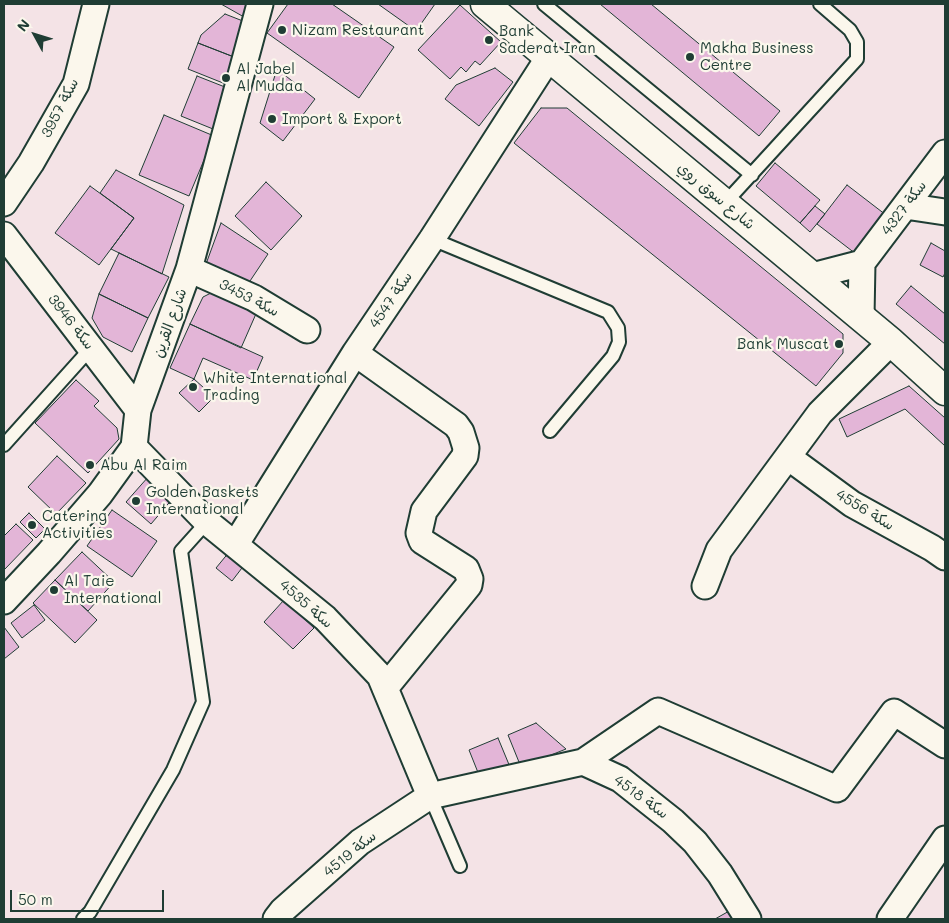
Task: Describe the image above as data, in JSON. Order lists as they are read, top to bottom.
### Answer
{
  "streets": {
    "main road": ["شارع سوق روي"],
    "street": [
      "سكة 3957",
      "سكة 4327",
      "سكة 3453",
      "سكة 4547",
      "سكة 3946",
      "شارع القرين",
      "سكة 4556",
      "سكة 4535",
      "سكة 4518",
      "سكة 4519"
    ]
  },
  "crossings": [
    ["شارع سوق روي", "سكة 4547"],
    ["سكة 3453", "شارع القرين"],
    ["سكة 4547", "سكة 4535"],
    ["سكة 3946", "شارع القرين"],
    ["شارع القرين", "سكة 4535"],
    ["سكة 4535", "سكة 4519"]
  ],
  "places": [
    "Nizam Restaurant",
    "Bank Saderat Iran",
    "Makha Business Centre",
    "Al Jabel Al Mudaa",
    "Import & Export",
    "Bank Muscat",
    "White International Trading",
    "Abu Al Raim",
    "Golden Baskets International",
    "Catering Activities",
    "Al Taie International"
  ],
  "scale_bar": "50 m",
  "north": "top left"
}
